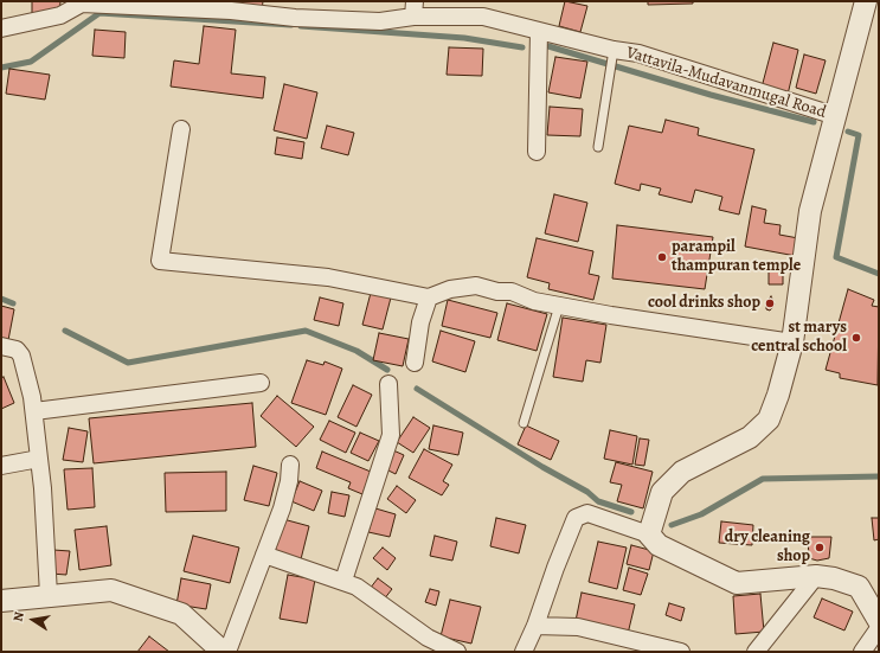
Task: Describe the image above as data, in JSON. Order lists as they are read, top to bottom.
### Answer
{
  "streets": {
    "street": ["Vattavila-Mudavanmugal Road"]
  },
  "places": [
    "parampil thampuran temple",
    "cool drinks shop",
    "st marys central school",
    "dry cleaning shop"
  ],
  "north": "left"
}
